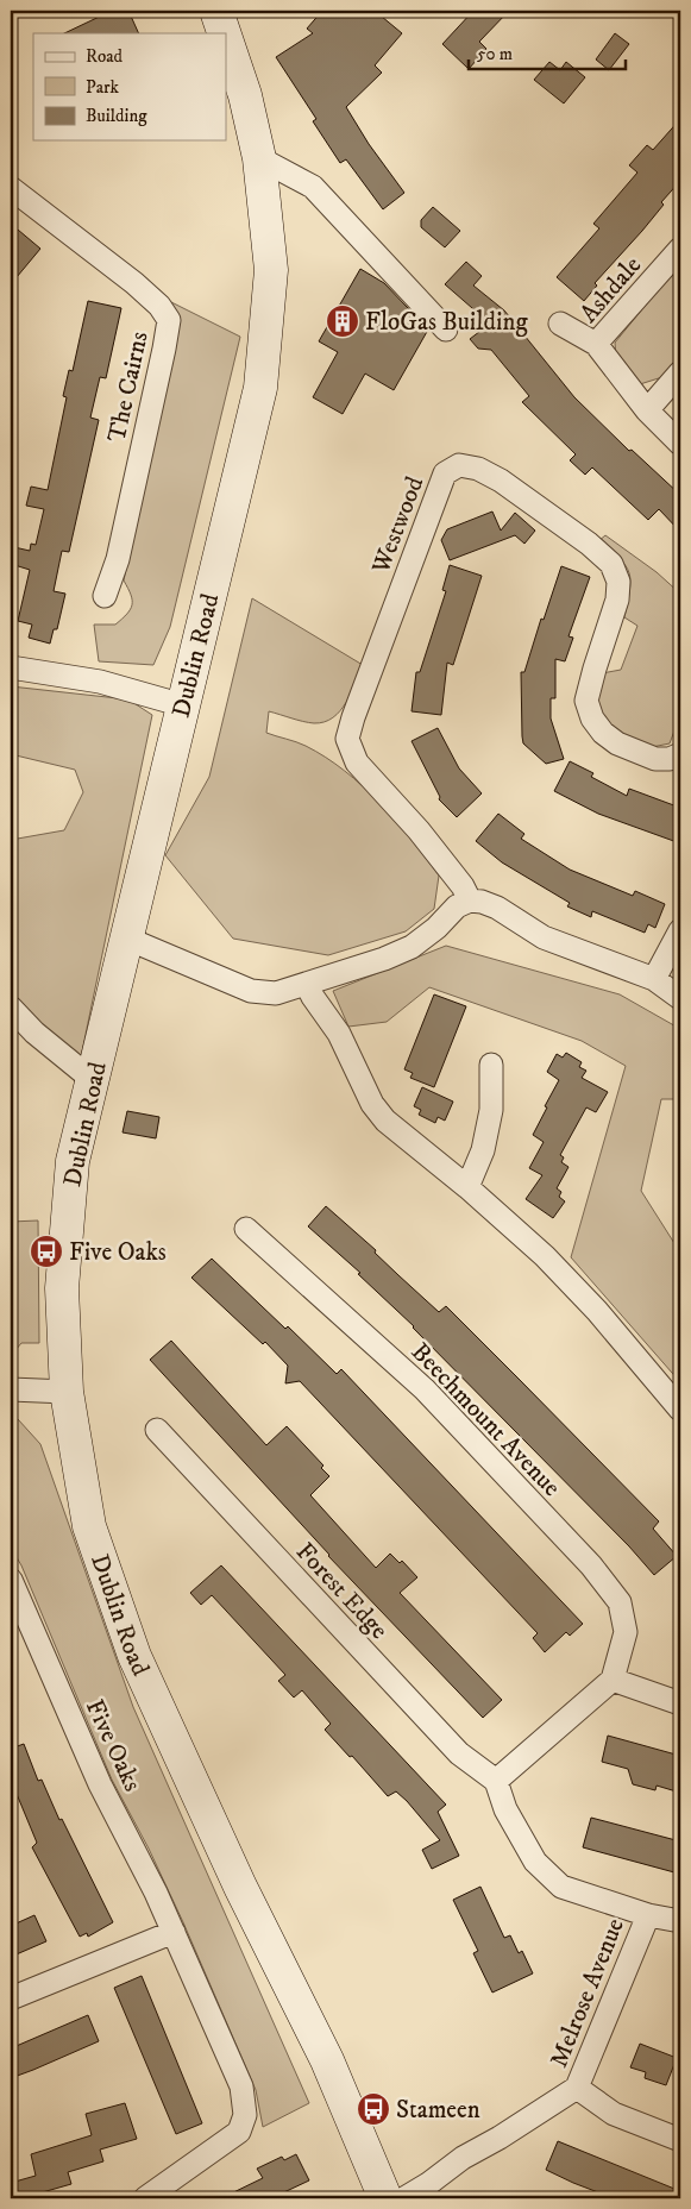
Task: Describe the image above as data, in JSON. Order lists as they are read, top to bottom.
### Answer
{
  "streets": {
    "main road": ["Dublin Road"],
    "street": [
      "Ashdale",
      "The Cairns",
      "Westwood",
      "Beechmount Avenue",
      "Forest Edge",
      "Five Oaks",
      "Melrose Avenue"
    ]
  },
  "places": {
    "building": ["FloGas Building"],
    "bus stop": ["Five Oaks", "Stameen"]
  },
  "legend": ["Road", "Park", "Building"],
  "scale_bar": "50 m"
}
